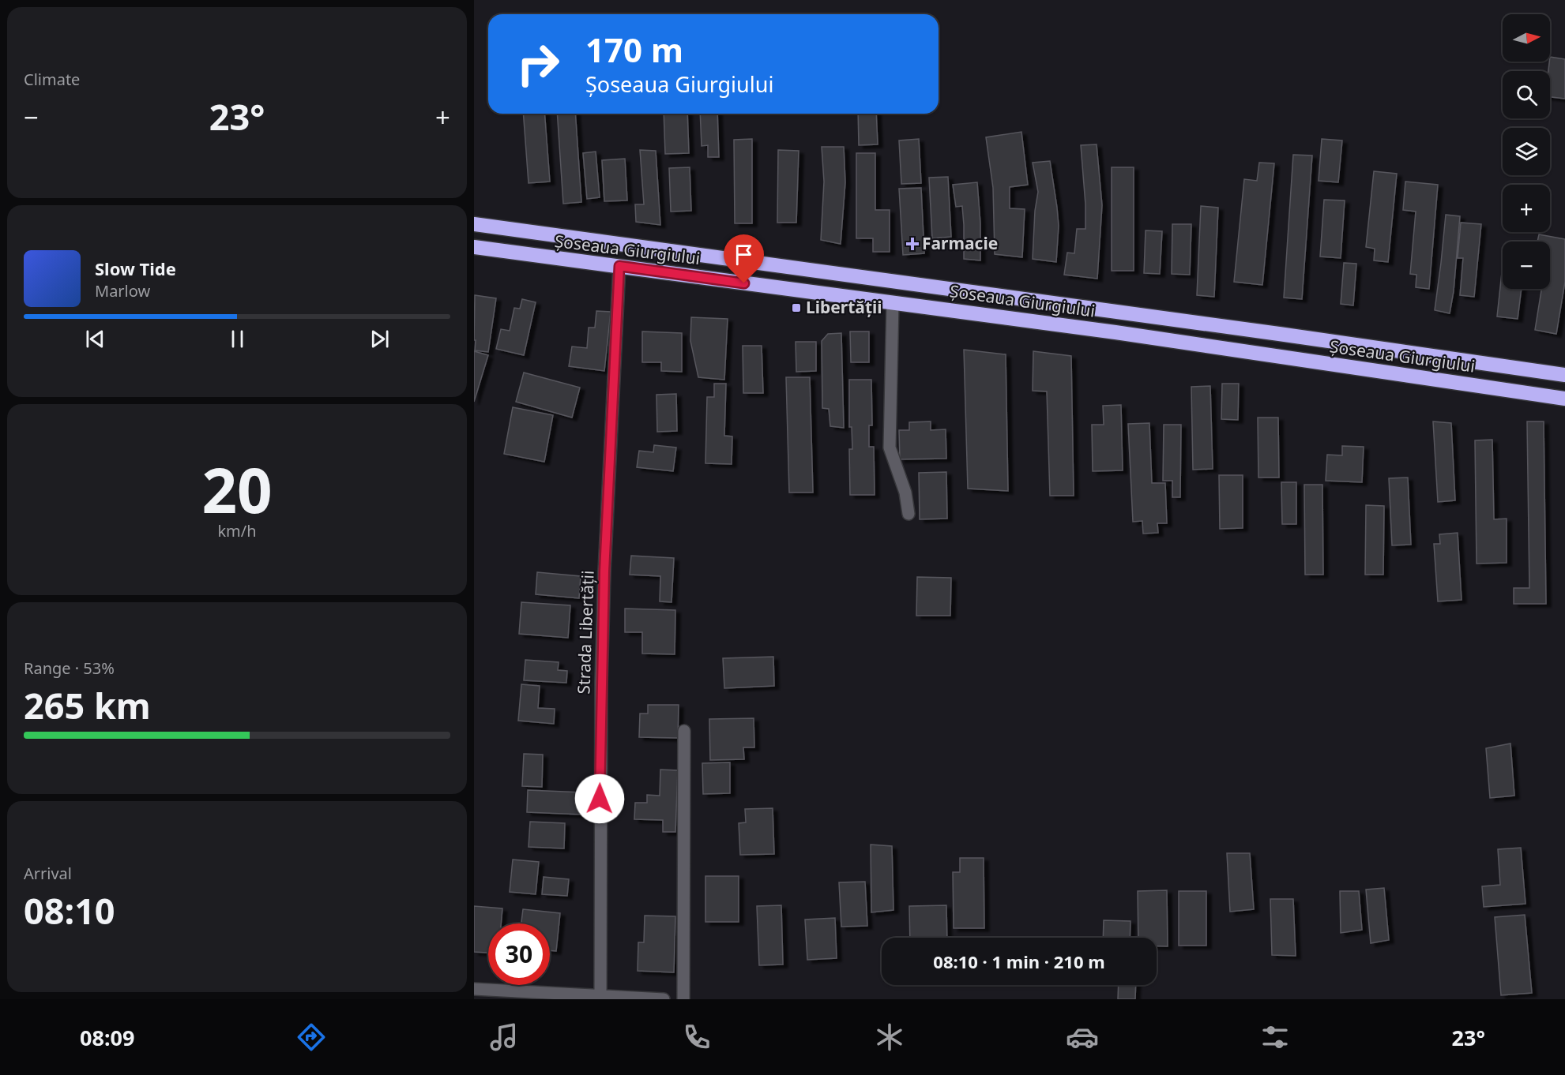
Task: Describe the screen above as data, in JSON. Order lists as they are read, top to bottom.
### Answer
{
  "streets": {
    "highway": ["Șoseaua Giurgiului"],
    "street": ["Strada Libertății"]
  },
  "crossings": [
    ["Șoseaua Giurgiului", "Strada Libertății"]
  ],
  "places": {
    "health": ["Farmacie"],
    "transit": ["Libertății"]
  },
  "north": "right",
  "page": {
    "tile": [
      "Climate",
      ["20", "km/h"],
      ["Range · 53%", "265 km"],
      ["Arrival", "08:10"]
    ],
    "map_buttons": ["+", "−"],
    "turn": ["170 m", "Șoseaua Giurgiului"],
    "heat": ["−", "23°", "+"],
    "song": ["Slow Tide", "Marlow"],
    "limit": "30",
    "trip": "08:10 · 1 min · 210 m",
    "tabs": ["08:09", "23°"]
  }
}
